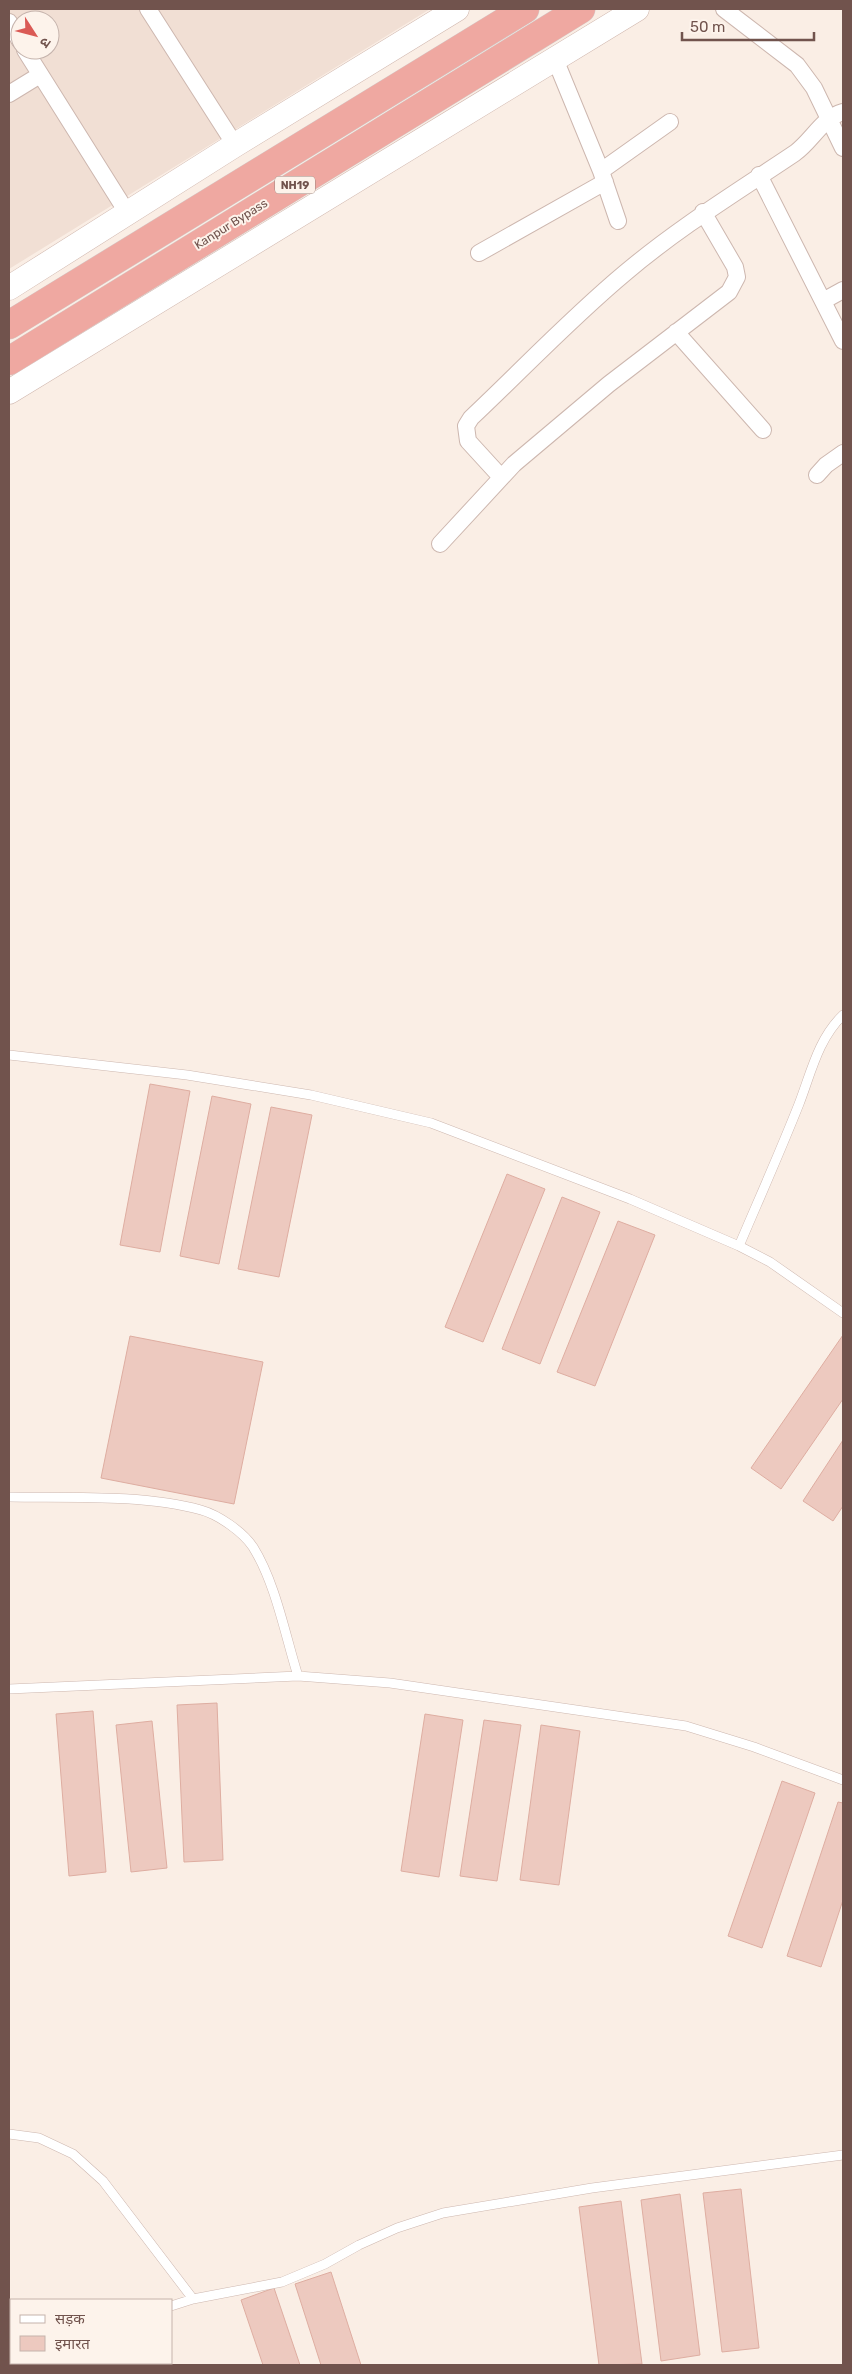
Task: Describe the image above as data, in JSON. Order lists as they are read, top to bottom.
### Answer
{
  "streets": {
    "highway": ["NH19", "Kanpur Bypass"]
  },
  "legend": ["सड़क", "इमारत"],
  "scale_bar": "50 m",
  "north": "bottom right"
}
